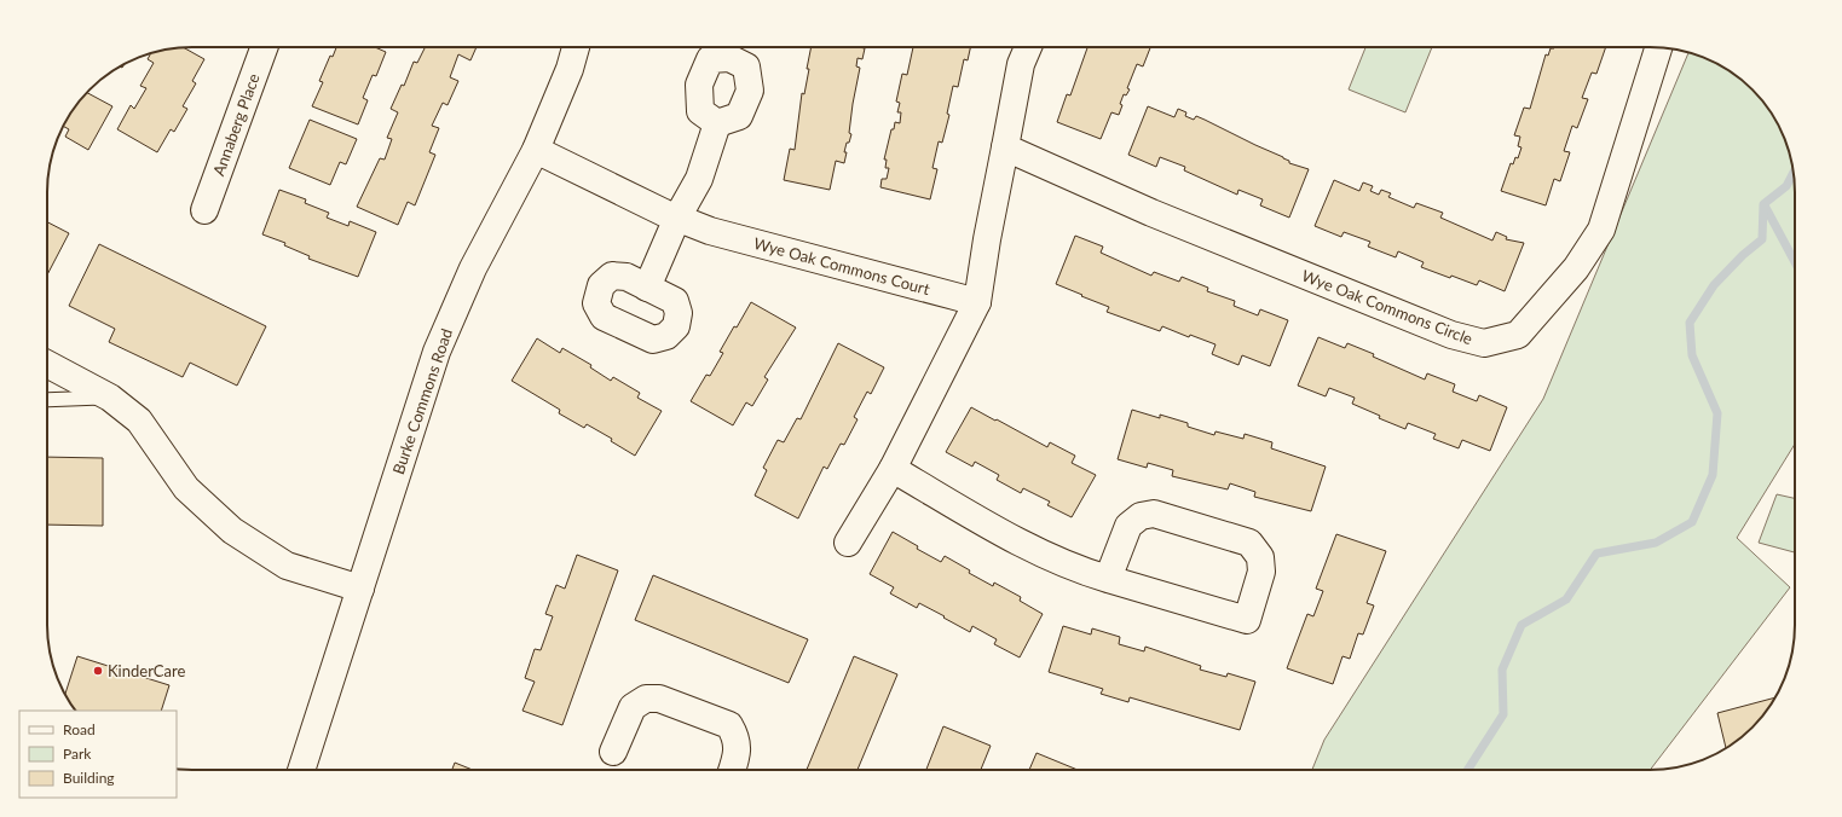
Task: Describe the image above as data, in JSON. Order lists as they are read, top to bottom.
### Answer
{
  "streets": {
    "street": [
      "Annaberg Place",
      "Wye Oak Commons Court",
      "Wye Oak Commons Circle",
      "Burke Commons Road"
    ]
  },
  "crossings": [
    ["Wye Oak Commons Court", "Burke Commons Road"]
  ],
  "places": ["KinderCare"],
  "legend": ["Road", "Park", "Building"]
}
